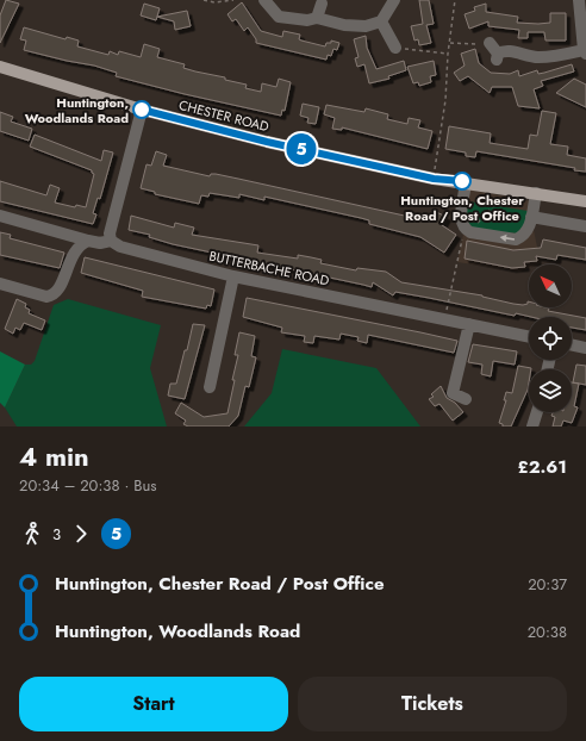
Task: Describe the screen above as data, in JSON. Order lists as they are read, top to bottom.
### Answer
{
  "streets": {
    "main road": ["CHESTER ROAD"],
    "street": ["BUTTERBACHE ROAD"]
  },
  "places": ["Huntington, Woodlands Road", "Huntington, Chester Road / Post Office"],
  "lines": ["bus line 5"],
  "north": "top left",
  "page": {
    "on_map": "5",
    "heading": ["4 min", "20:34 – 20:38 · Bus", "£2.61"],
    "legs": ["3", "5"],
    "list": [
      {
        "name": "Huntington, Chester Road / Post Office",
        "value": "20:37"
      },
      {
        "name": "Huntington, Woodlands Road",
        "value": "20:38"
      }
    ],
    "buttons": ["Start", "Tickets"]
  }
}
